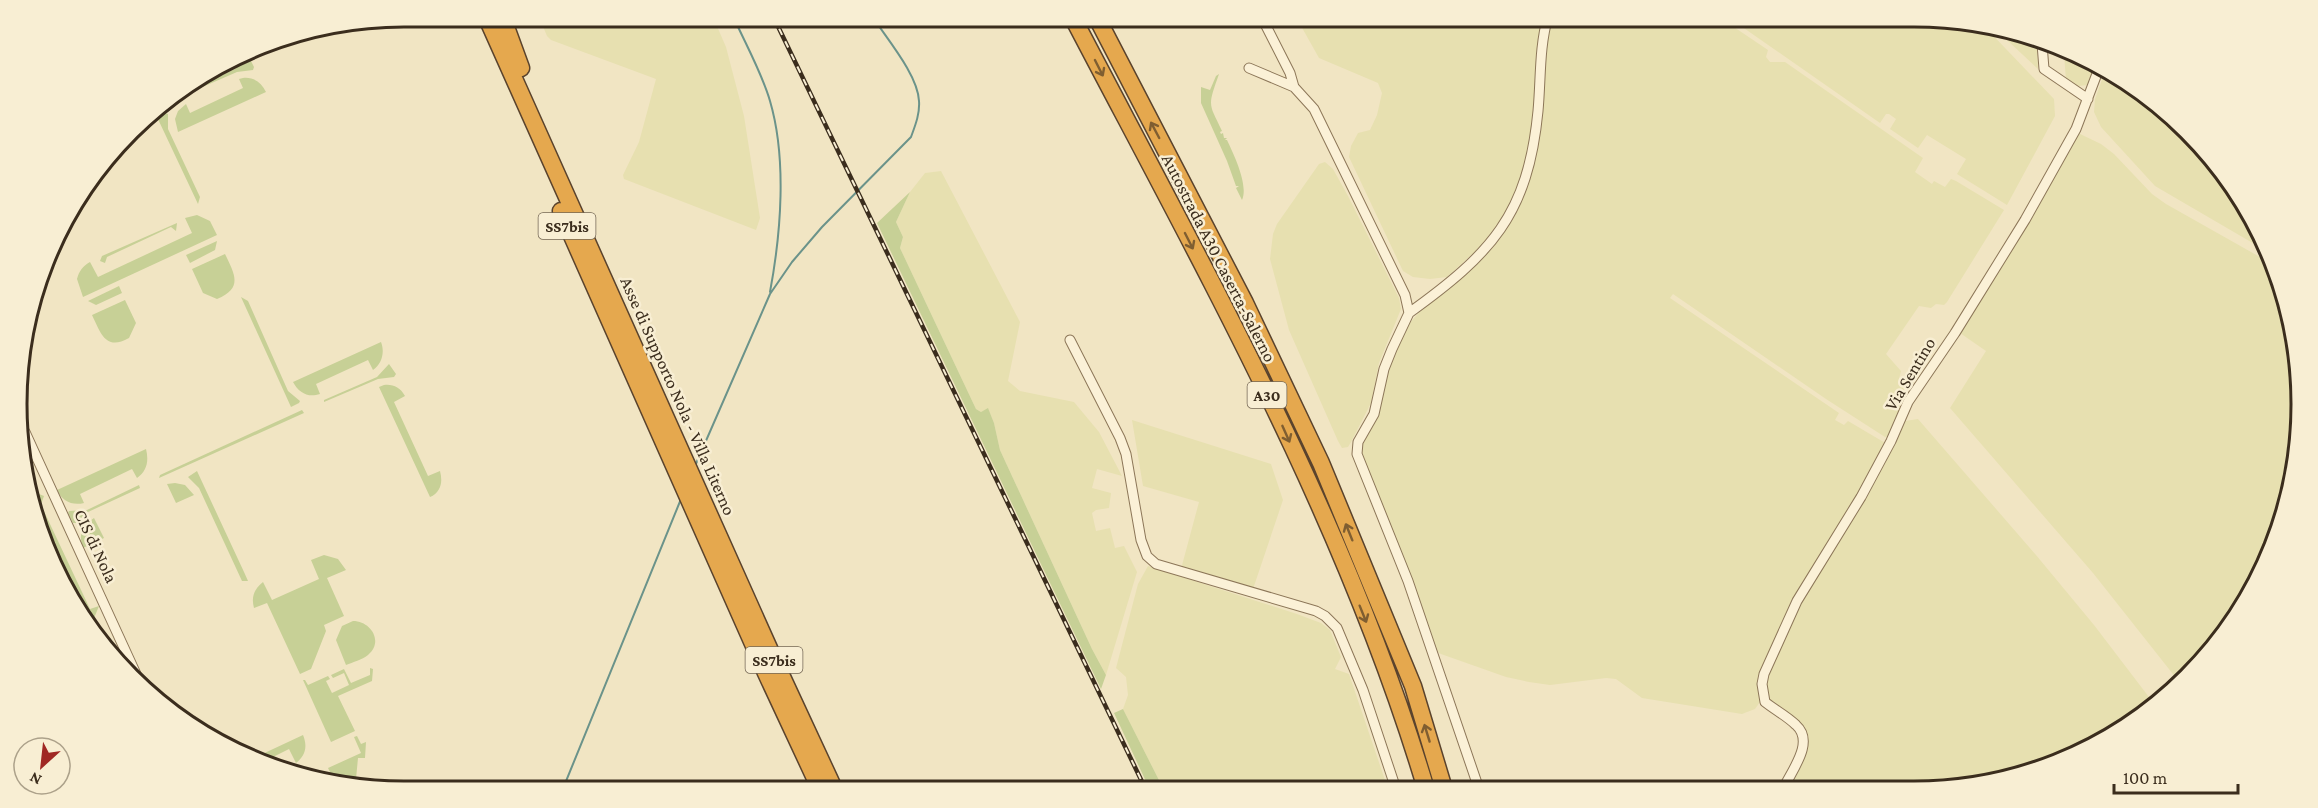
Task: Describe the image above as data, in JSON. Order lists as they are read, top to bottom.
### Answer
{
  "streets": {
    "highway": [
      "SS7bis",
      "Autostrada A30 Caserta-Salerno",
      "A30",
      "Asse di Supporto Nola - Villa Literno"
    ],
    "street": ["Via Sentino", "CIS di Nola"]
  },
  "scale_bar": "100 m",
  "north": "bottom left"
}
